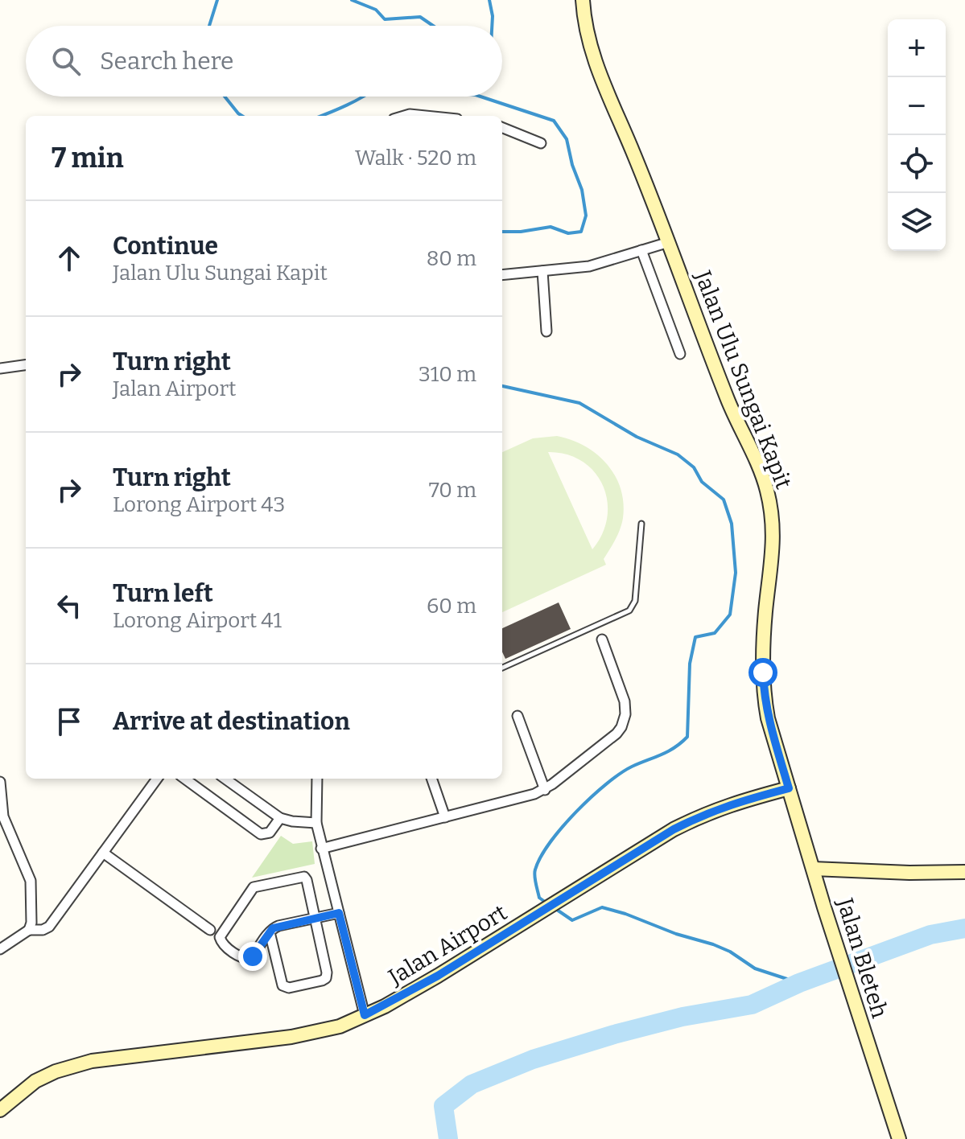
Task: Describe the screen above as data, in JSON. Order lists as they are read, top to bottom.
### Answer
{
  "streets": {
    "main road": ["Jalan Ulu Sungai Kapit", "Jalan Airport", "Jalan Bleteh"]
  },
  "crossings": [
    ["Jalan Ulu Sungai Kapit", "Jalan Airport"],
    ["Jalan Ulu Sungai Kapit", "Jalan Bleteh"],
    ["Jalan Airport", "Jalan Bleteh"]
  ],
  "page": {
    "map_buttons": ["+", "−"],
    "search": "Search here",
    "heading": ["7 min", "Walk · 520 m"],
    "list": [
      ["Continue", "Jalan Ulu Sungai Kapit", "80 m"],
      ["Turn right", "Jalan Airport", "310 m"],
      ["Turn right", "Lorong Airport 43", "70 m"],
      ["Turn left", "Lorong Airport 41", "60 m"],
      "Arrive at destination"
    ]
  }
}
